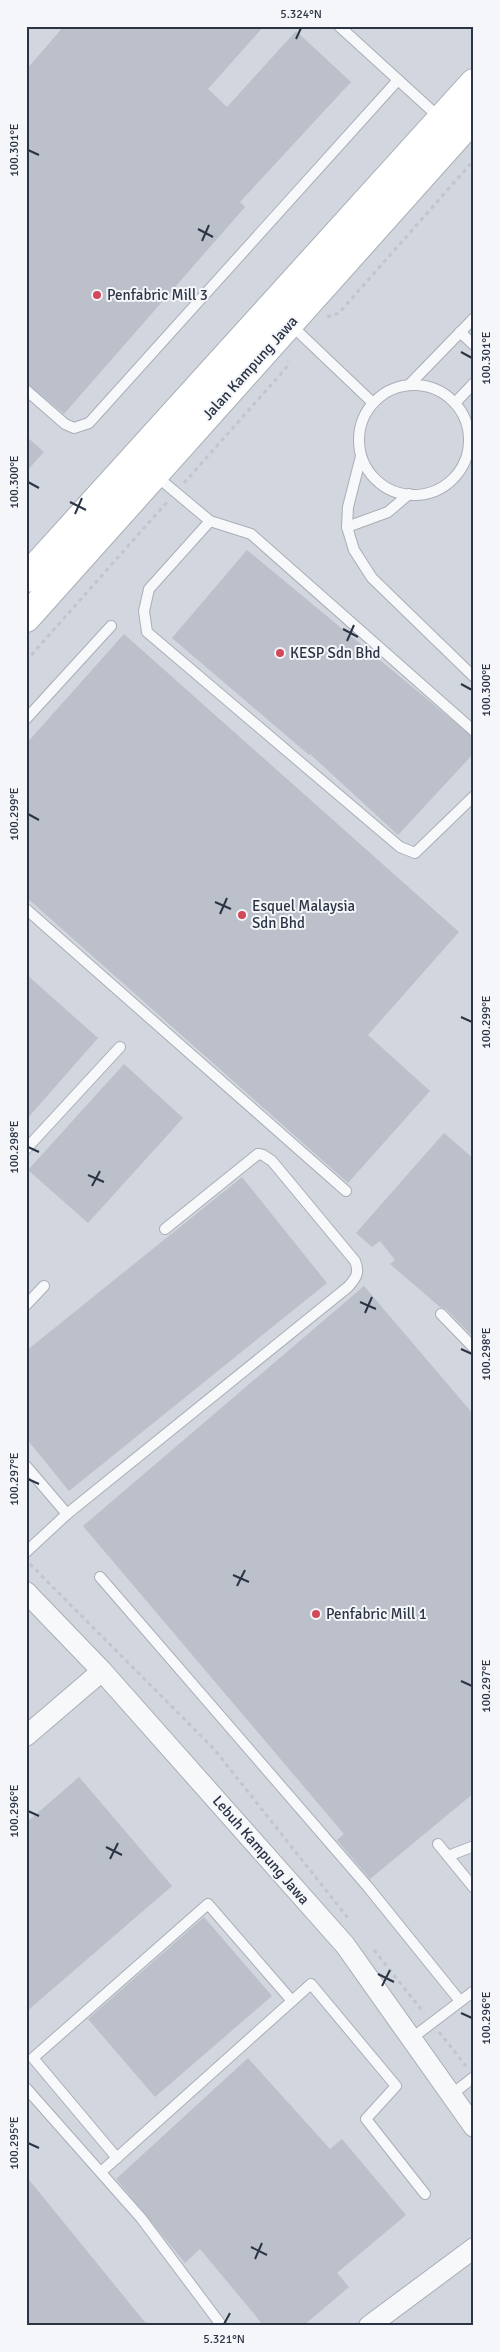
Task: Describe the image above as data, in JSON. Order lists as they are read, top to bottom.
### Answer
{
  "streets": {
    "street": ["Jalan Kampung Jawa", "Lebuh Kampung Jawa"]
  },
  "places": [
    "Penfabric Mill 3",
    "KESP Sdn Bhd",
    "Esquel Malaysia Sdn Bhd",
    "Penfabric Mill 1"
  ],
  "coordinates": [
    "5.324°N",
    "100.301°E",
    "100.300°E",
    "100.299°E",
    "100.298°E",
    "100.297°E",
    "100.296°E",
    "100.295°E",
    "5.321°N"
  ]
}
